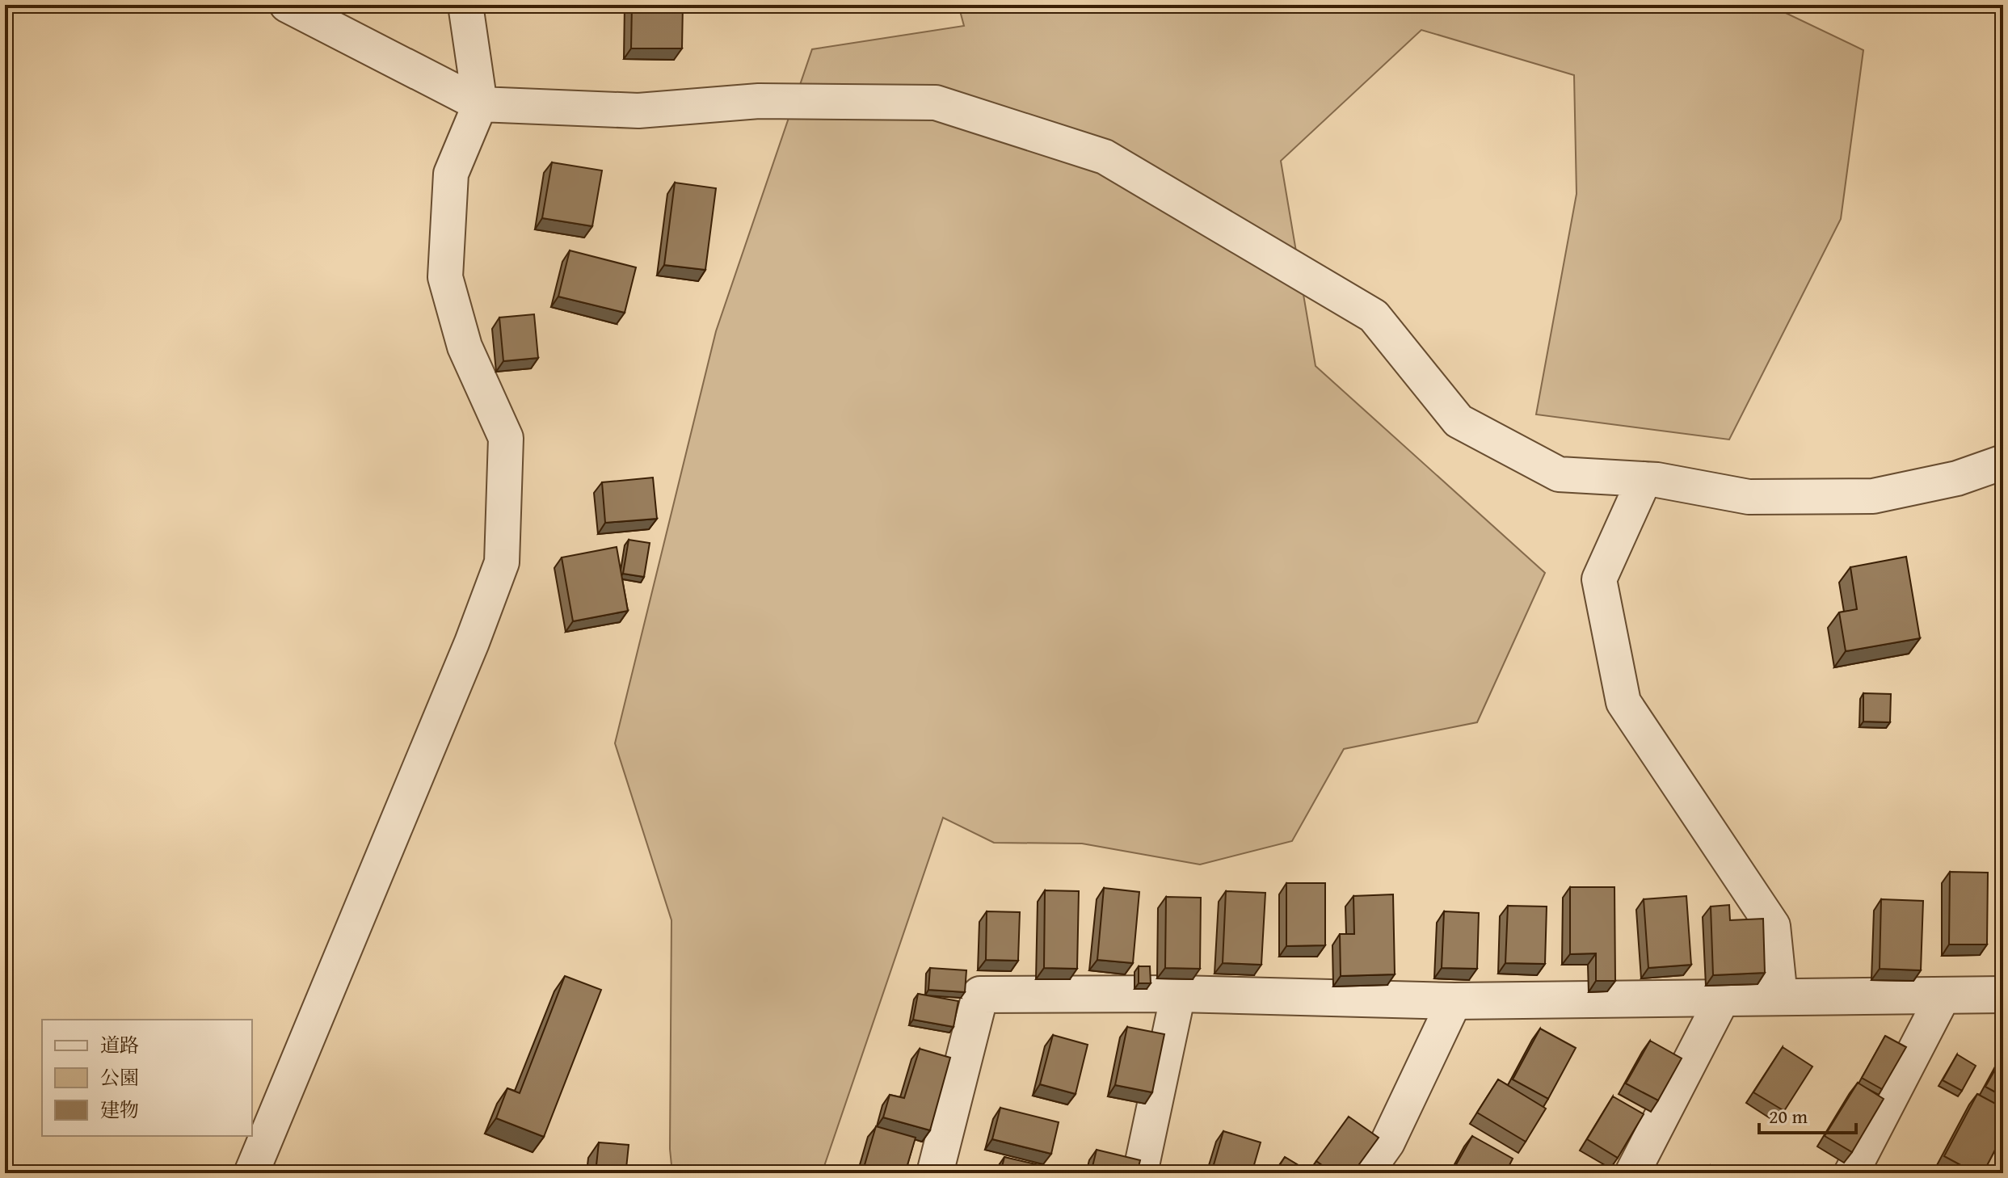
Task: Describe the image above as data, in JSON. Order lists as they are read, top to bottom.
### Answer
{
  "legend": ["道路", "公園", "建物"],
  "scale_bar": "20 m"
}
